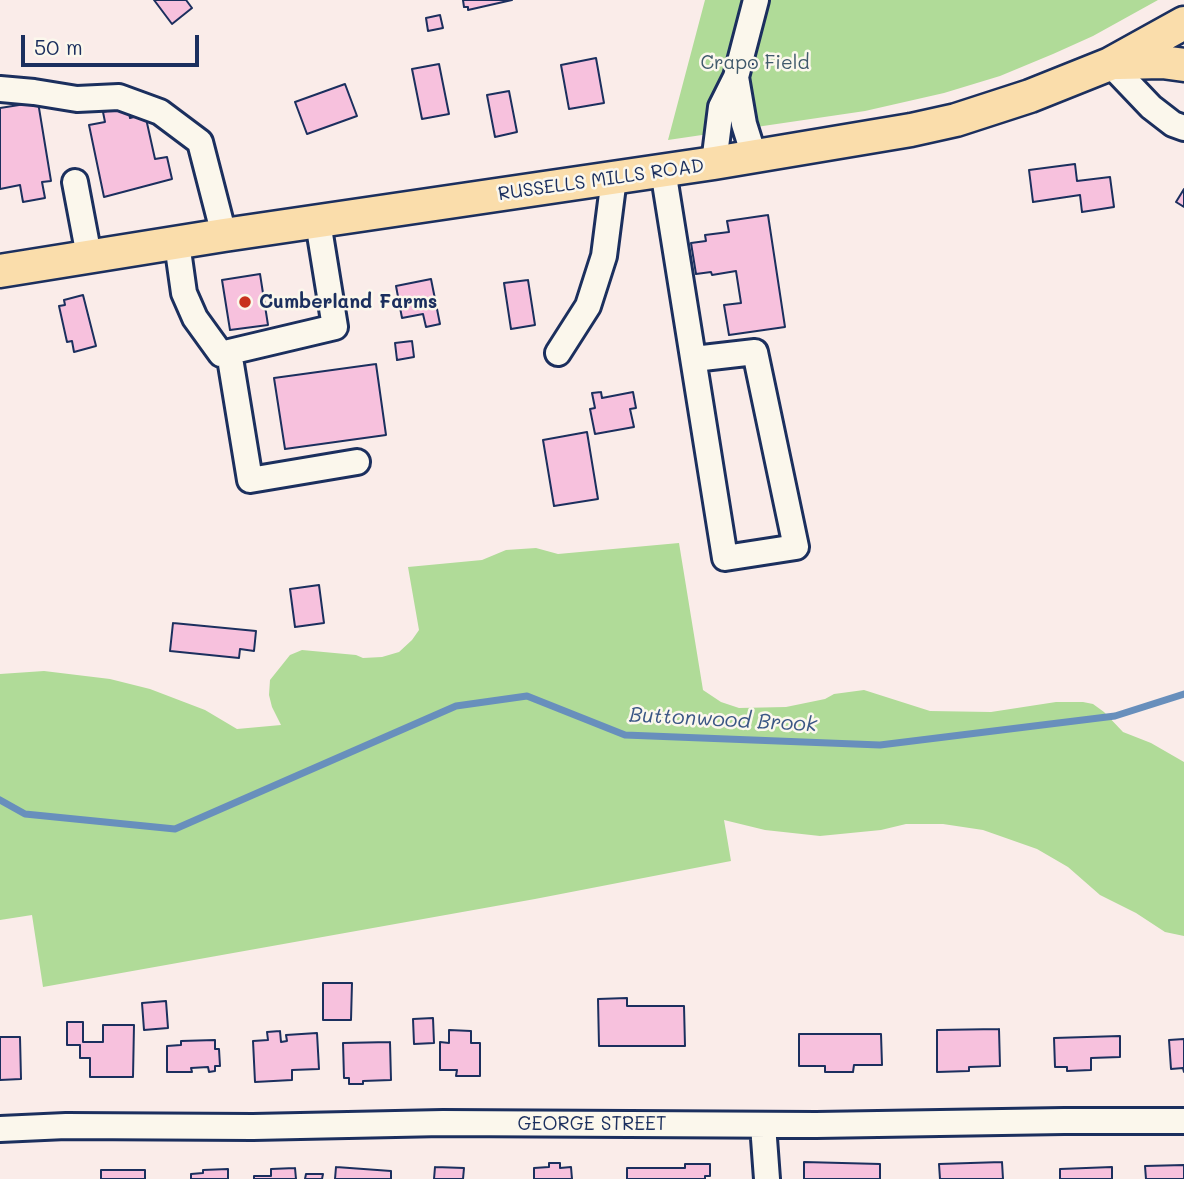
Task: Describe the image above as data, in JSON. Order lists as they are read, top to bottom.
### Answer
{
  "streets": {
    "main road": ["RUSSELLS MILLS ROAD"],
    "street": ["GEORGE STREET"]
  },
  "water": ["Buttonwood Brook"],
  "parks": ["Crapo Field"],
  "places": ["Cumberland Farms"],
  "scale_bar": "50 m"
}
